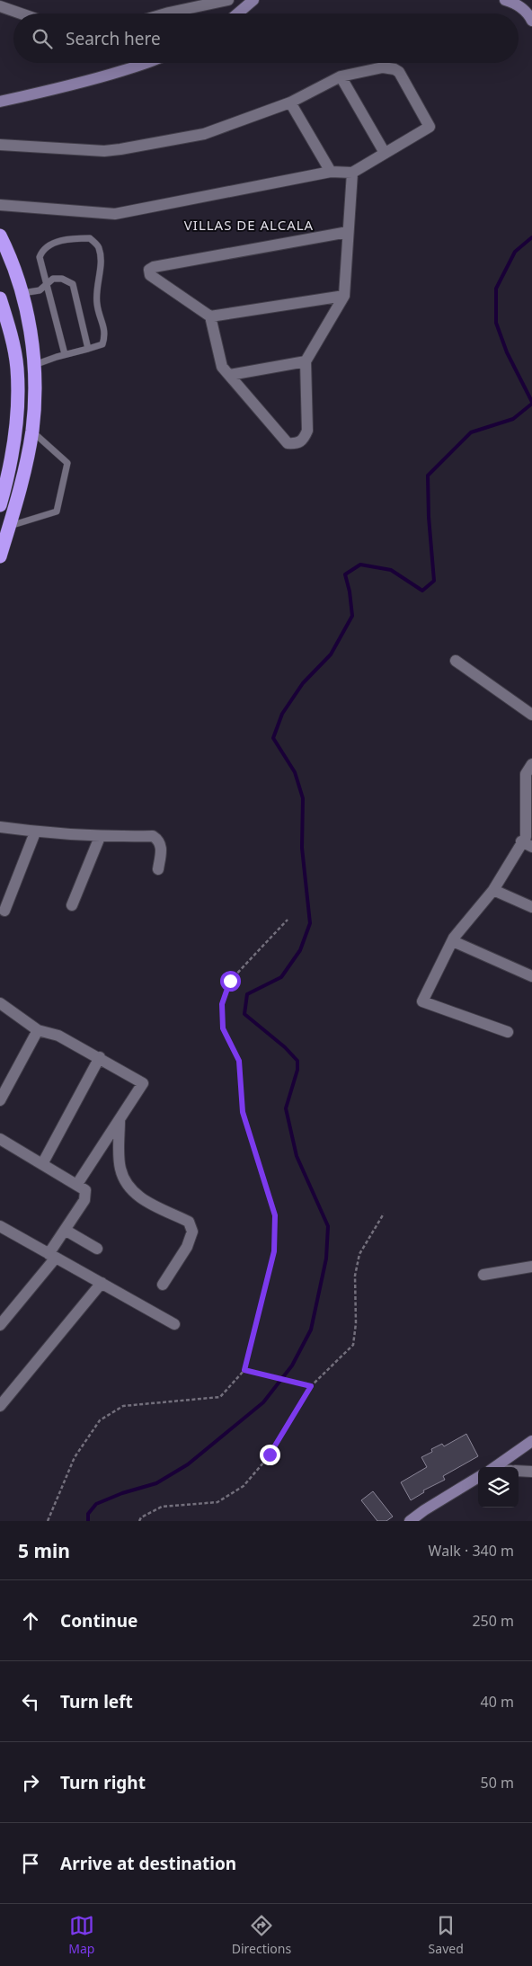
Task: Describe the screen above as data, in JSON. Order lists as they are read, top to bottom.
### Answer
{
  "districts": ["VILLAS DE ALCALA"],
  "page": {
    "search": "Search here",
    "heading": ["5 min", "Walk · 340 m"],
    "list": [
      ["Continue", "250 m"],
      ["Turn left", "40 m"],
      ["Turn right", "50 m"],
      "Arrive at destination"
    ],
    "nav": ["Map", "Directions", "Saved"]
  }
}
